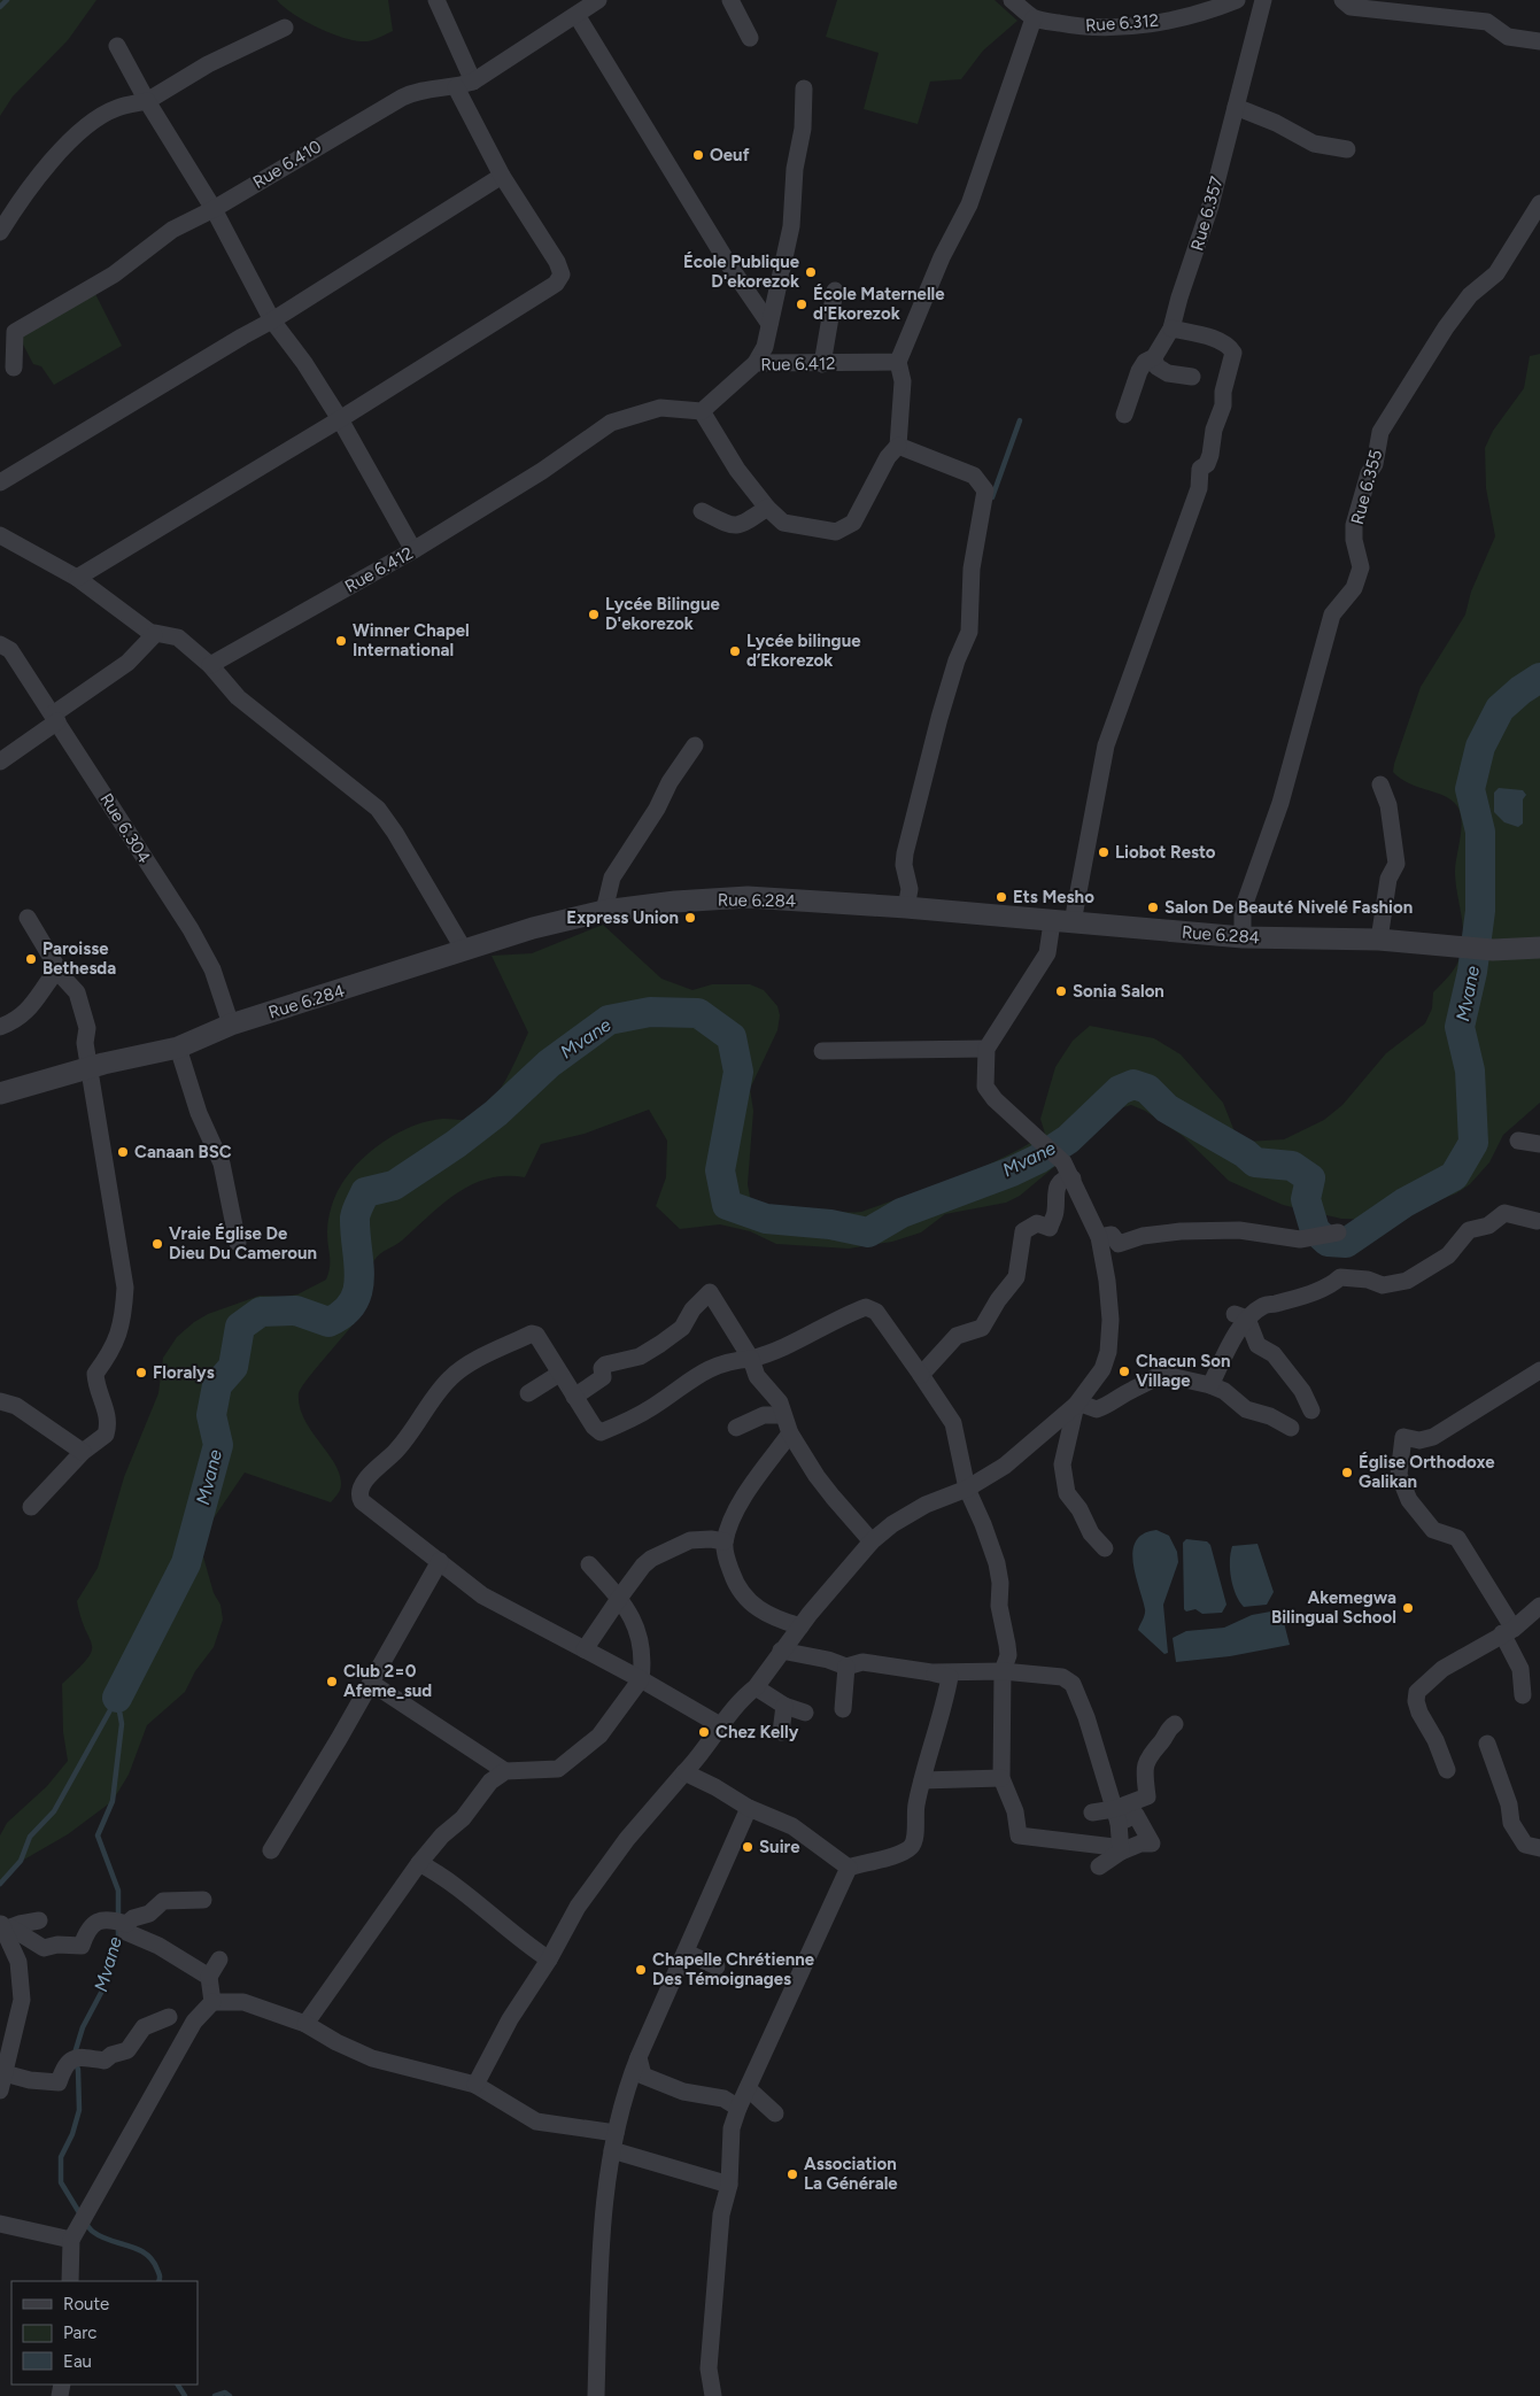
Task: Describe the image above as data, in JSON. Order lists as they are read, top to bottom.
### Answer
{
  "streets": {
    "street": [
      "Rue 6.312",
      "Rue 6.410",
      "Rue 6.357",
      "Rue 6.412",
      "Rue 6.355",
      "Rue 6.304",
      "Rue 6.284"
    ]
  },
  "crossings": [
    ["Rue 6.355", "Rue 6.284"],
    ["Rue 6.304", "Rue 6.284"]
  ],
  "water": ["Mvane"],
  "places": [
    "Oeuf",
    "École Publique D'ekorezok",
    "École Maternelle d'Ekorezok",
    "Lycée Bilingue D'ekorezok",
    "Winner Chapel International",
    "Lycée bilingue d’Ekorezok",
    "Liobot Resto",
    "Ets Mesho",
    "Salon De Beauté Nivelé Fashion",
    "Express Union",
    "Paroisse Bethesda",
    "Sonia Salon",
    "Canaan BSC",
    "Vraie Église De Dieu Du Cameroun",
    "Chacun Son Village",
    "Floralys",
    "Église Orthodoxe Galikan",
    "Akemegwa Bilingual School",
    "Club 2=0 Afeme_sud",
    "Chez Kelly",
    "Suire",
    "Chapelle Chrétienne Des Témoignages",
    "Association La Générale"
  ],
  "legend": ["Route", "Parc", "Eau"]
}
